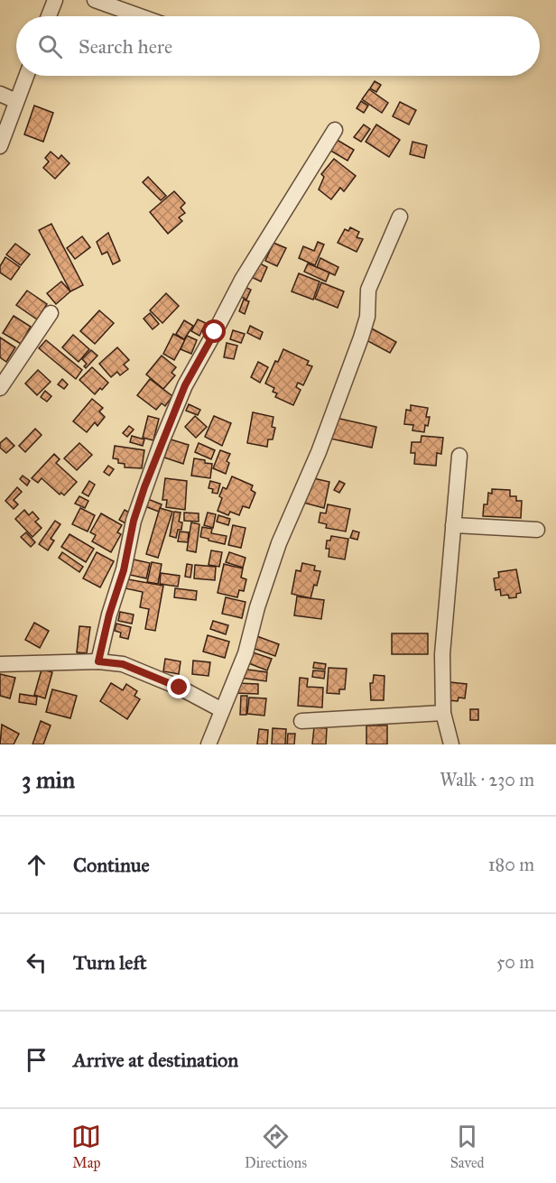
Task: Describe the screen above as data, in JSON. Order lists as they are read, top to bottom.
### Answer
{
  "page": {
    "search": "Search here",
    "heading": ["3 min", "Walk · 230 m"],
    "list": [
      ["Continue", "180 m"],
      ["Turn left", "50 m"],
      "Arrive at destination"
    ],
    "nav": ["Map", "Directions", "Saved"]
  }
}
